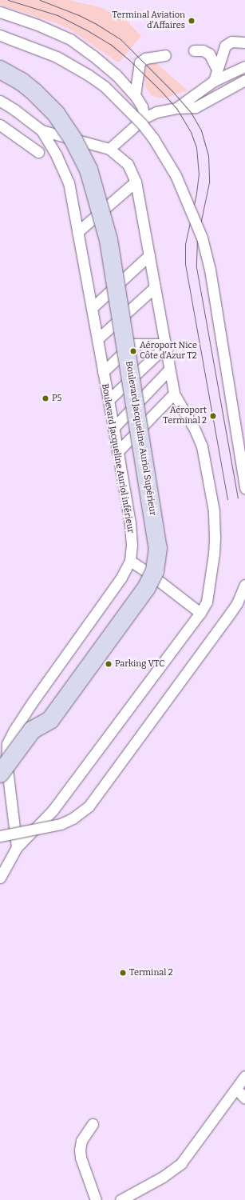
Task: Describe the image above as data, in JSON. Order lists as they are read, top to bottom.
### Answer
{
  "streets": {
    "main road": ["Boulevard Jacqueline Auriol Supérieur"],
    "lane": ["Boulevard Jacqueline Auriol inférieur"]
  },
  "places": [
    "Terminal Aviation d'Affaires",
    "Aéroport Nice Côte d’Azur T2",
    "P5",
    "Aéroport Terminal 2",
    "Parking VTC",
    "Terminal 2"
  ]
}
